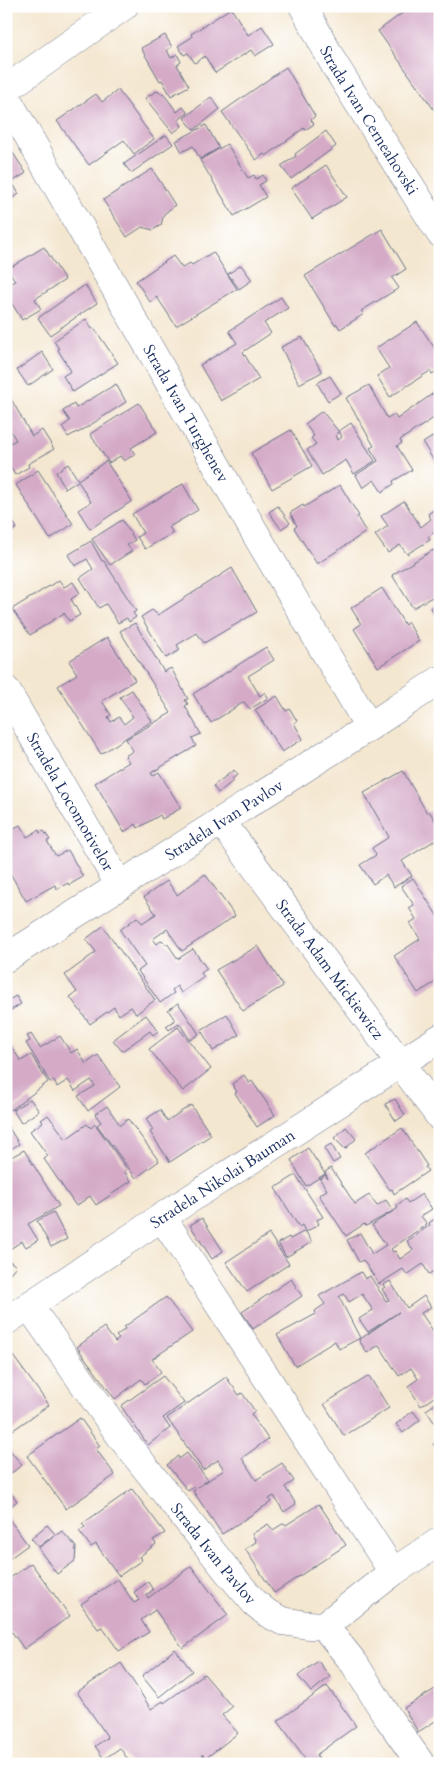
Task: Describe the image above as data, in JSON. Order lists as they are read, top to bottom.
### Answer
{
  "streets": {
    "street": [
      "Strada Ivan Cerneahovski",
      "Strada Ivan Turghenev",
      "Stradela Locomotivelor",
      "Stradela Ivan Pavlov",
      "Strada Adam Mickiewicz",
      "Stradela Nikolai Bauman",
      "Strada Ivan Pavlov"
    ]
  },
  "crossings": [
    ["Strada Ivan Turghenev", "Stradela Ivan Pavlov"],
    ["Stradela Locomotivelor", "Stradela Ivan Pavlov"],
    ["Stradela Ivan Pavlov", "Strada Adam Mickiewicz"],
    ["Strada Adam Mickiewicz", "Stradela Nikolai Bauman"],
    ["Stradela Nikolai Bauman", "Strada Ivan Pavlov"]
  ]
}
